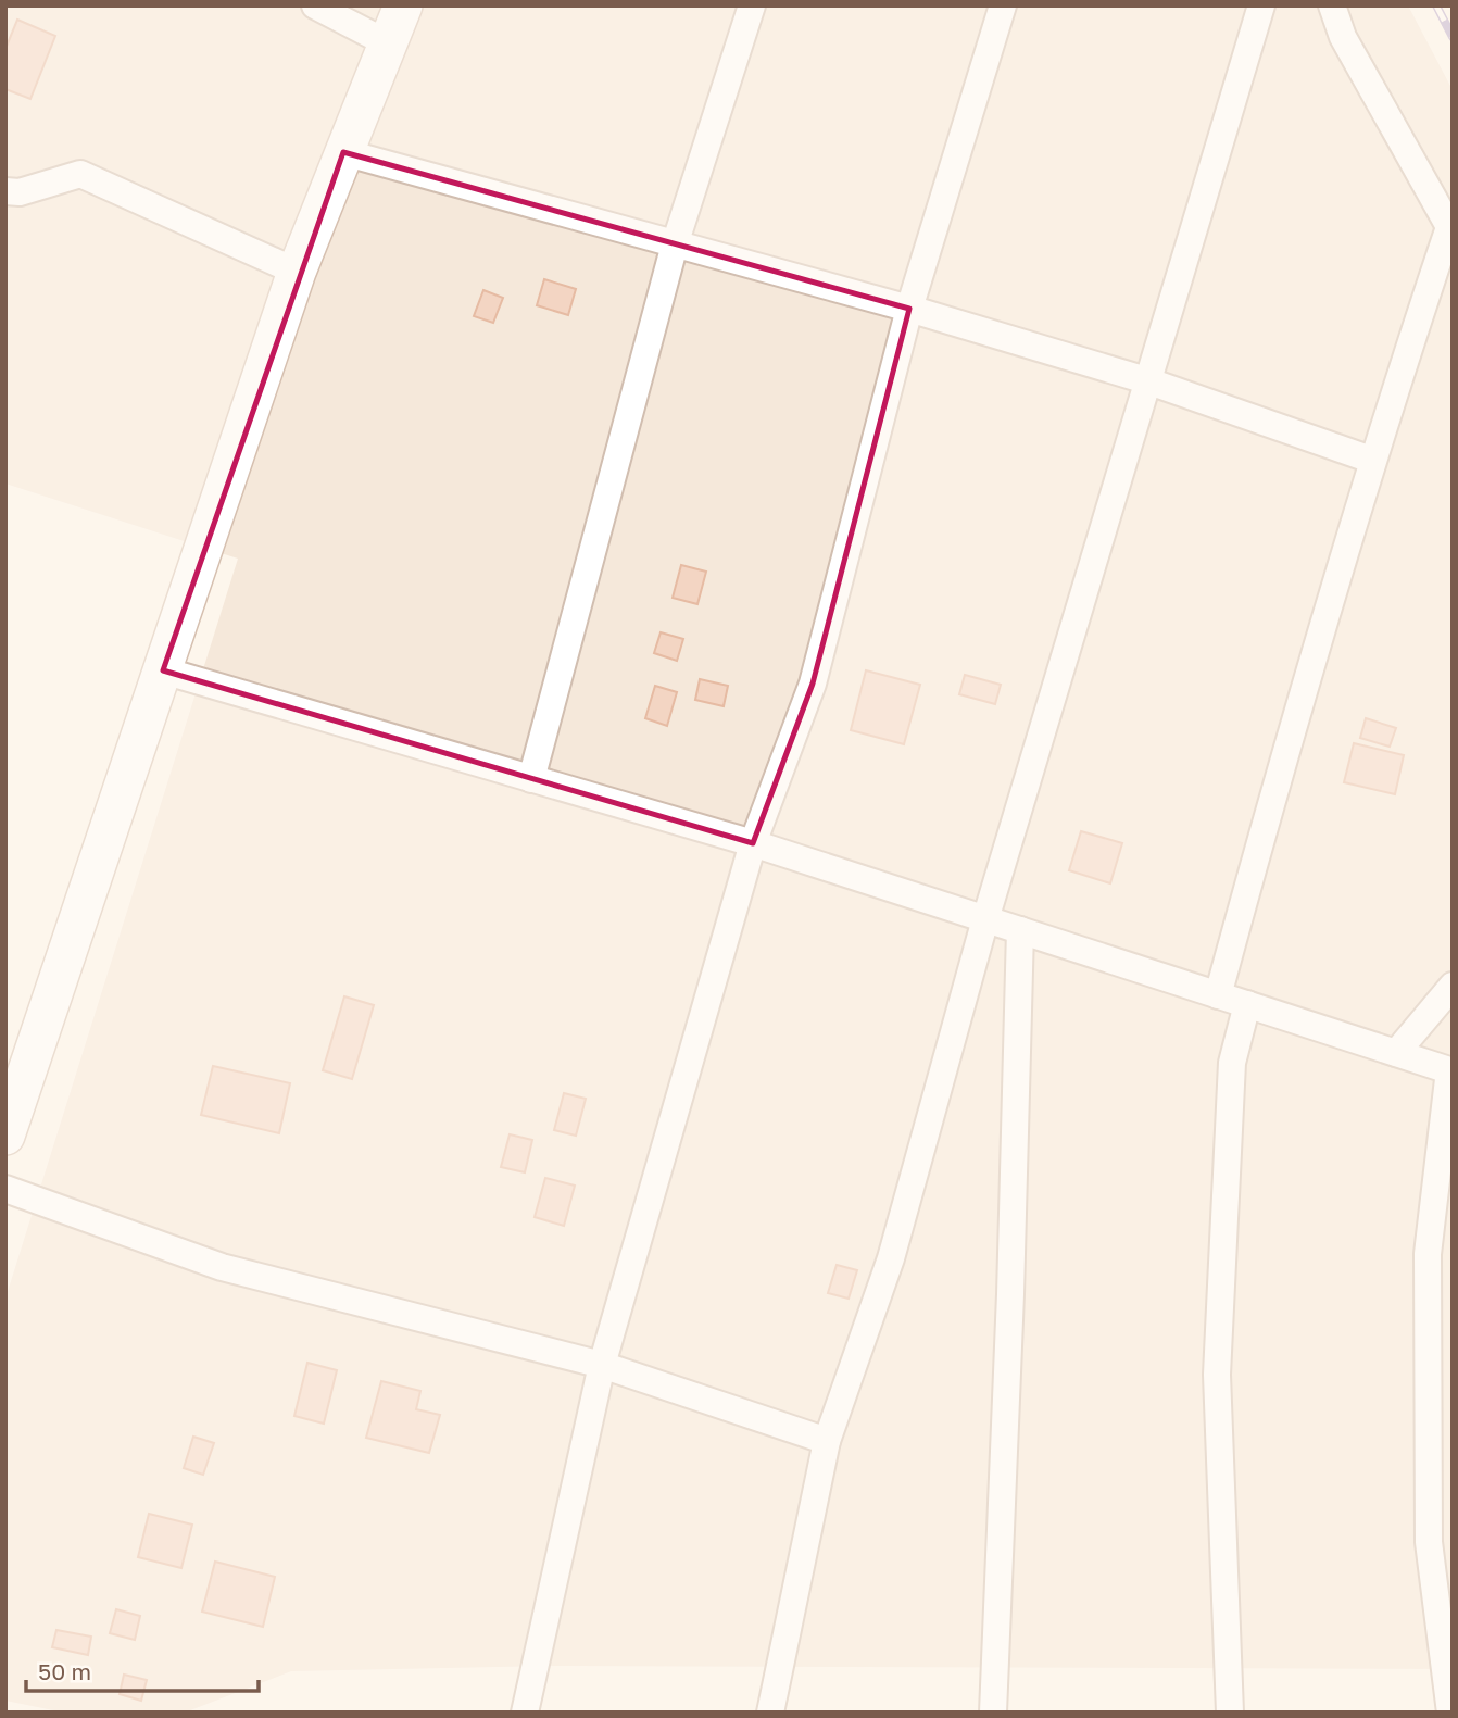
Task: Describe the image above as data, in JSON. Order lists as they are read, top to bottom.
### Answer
{
  "scale_bar": "50 m"
}
